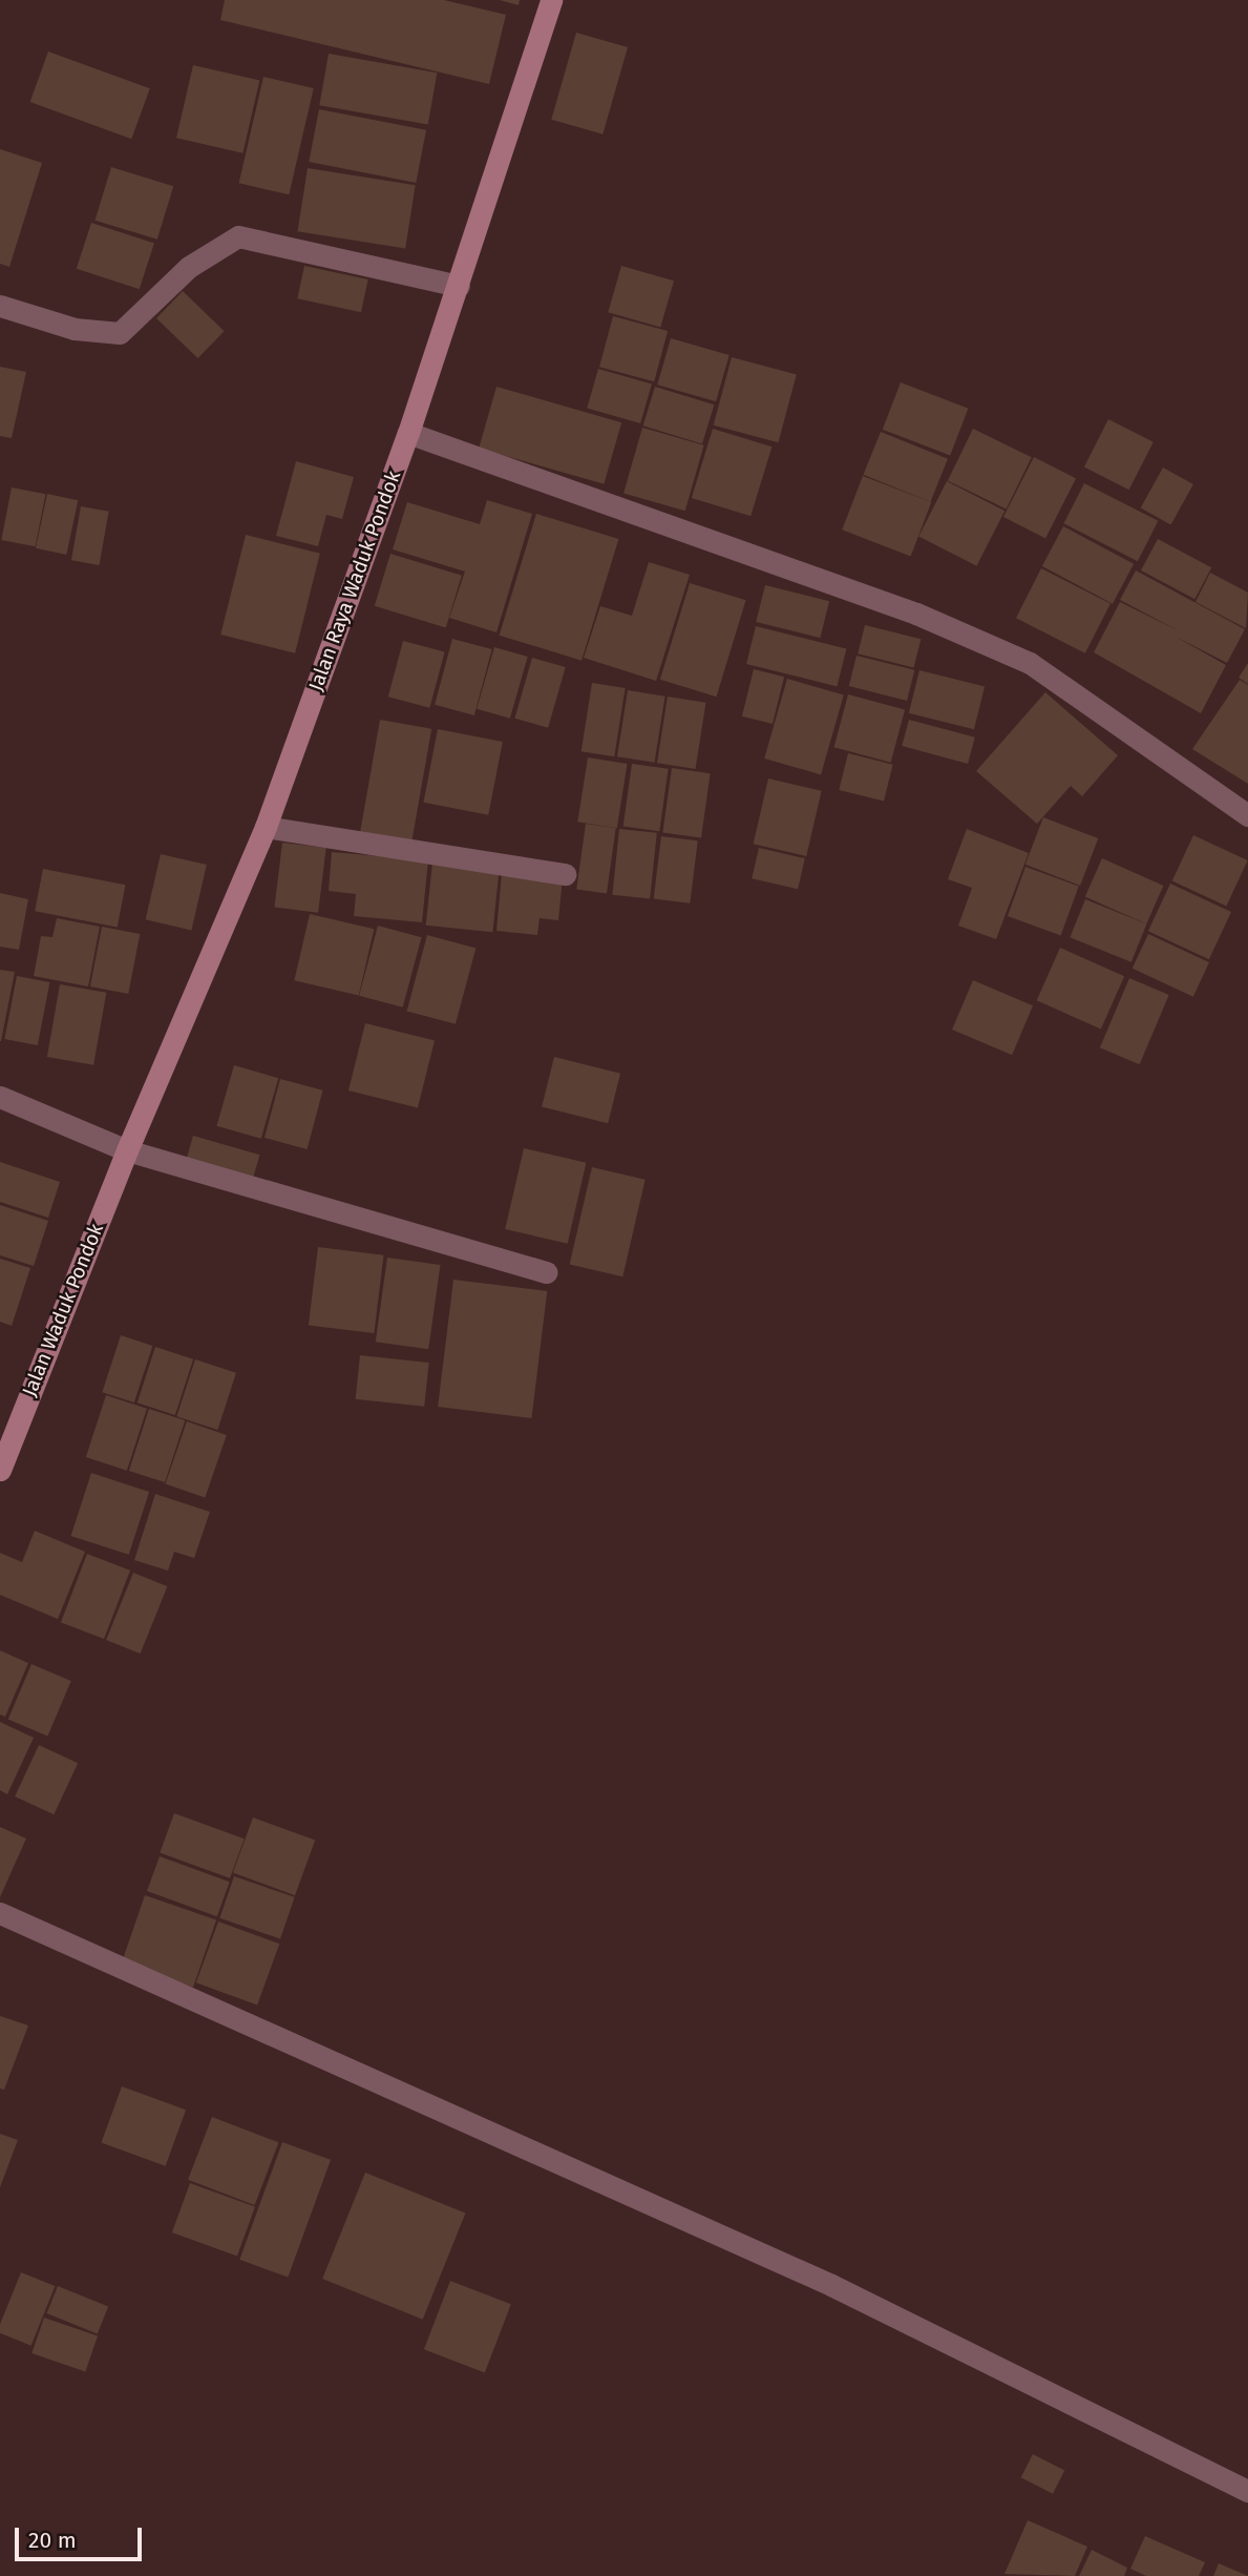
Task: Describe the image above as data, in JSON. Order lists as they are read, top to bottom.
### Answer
{
  "streets": {
    "street": ["Jalan Raya Waduk Pondok", "Jalan Waduk Pondok"]
  },
  "crossings": [
    ["Jalan Raya Waduk Pondok", "Jalan Waduk Pondok"]
  ],
  "scale_bar": "20 m"
}
